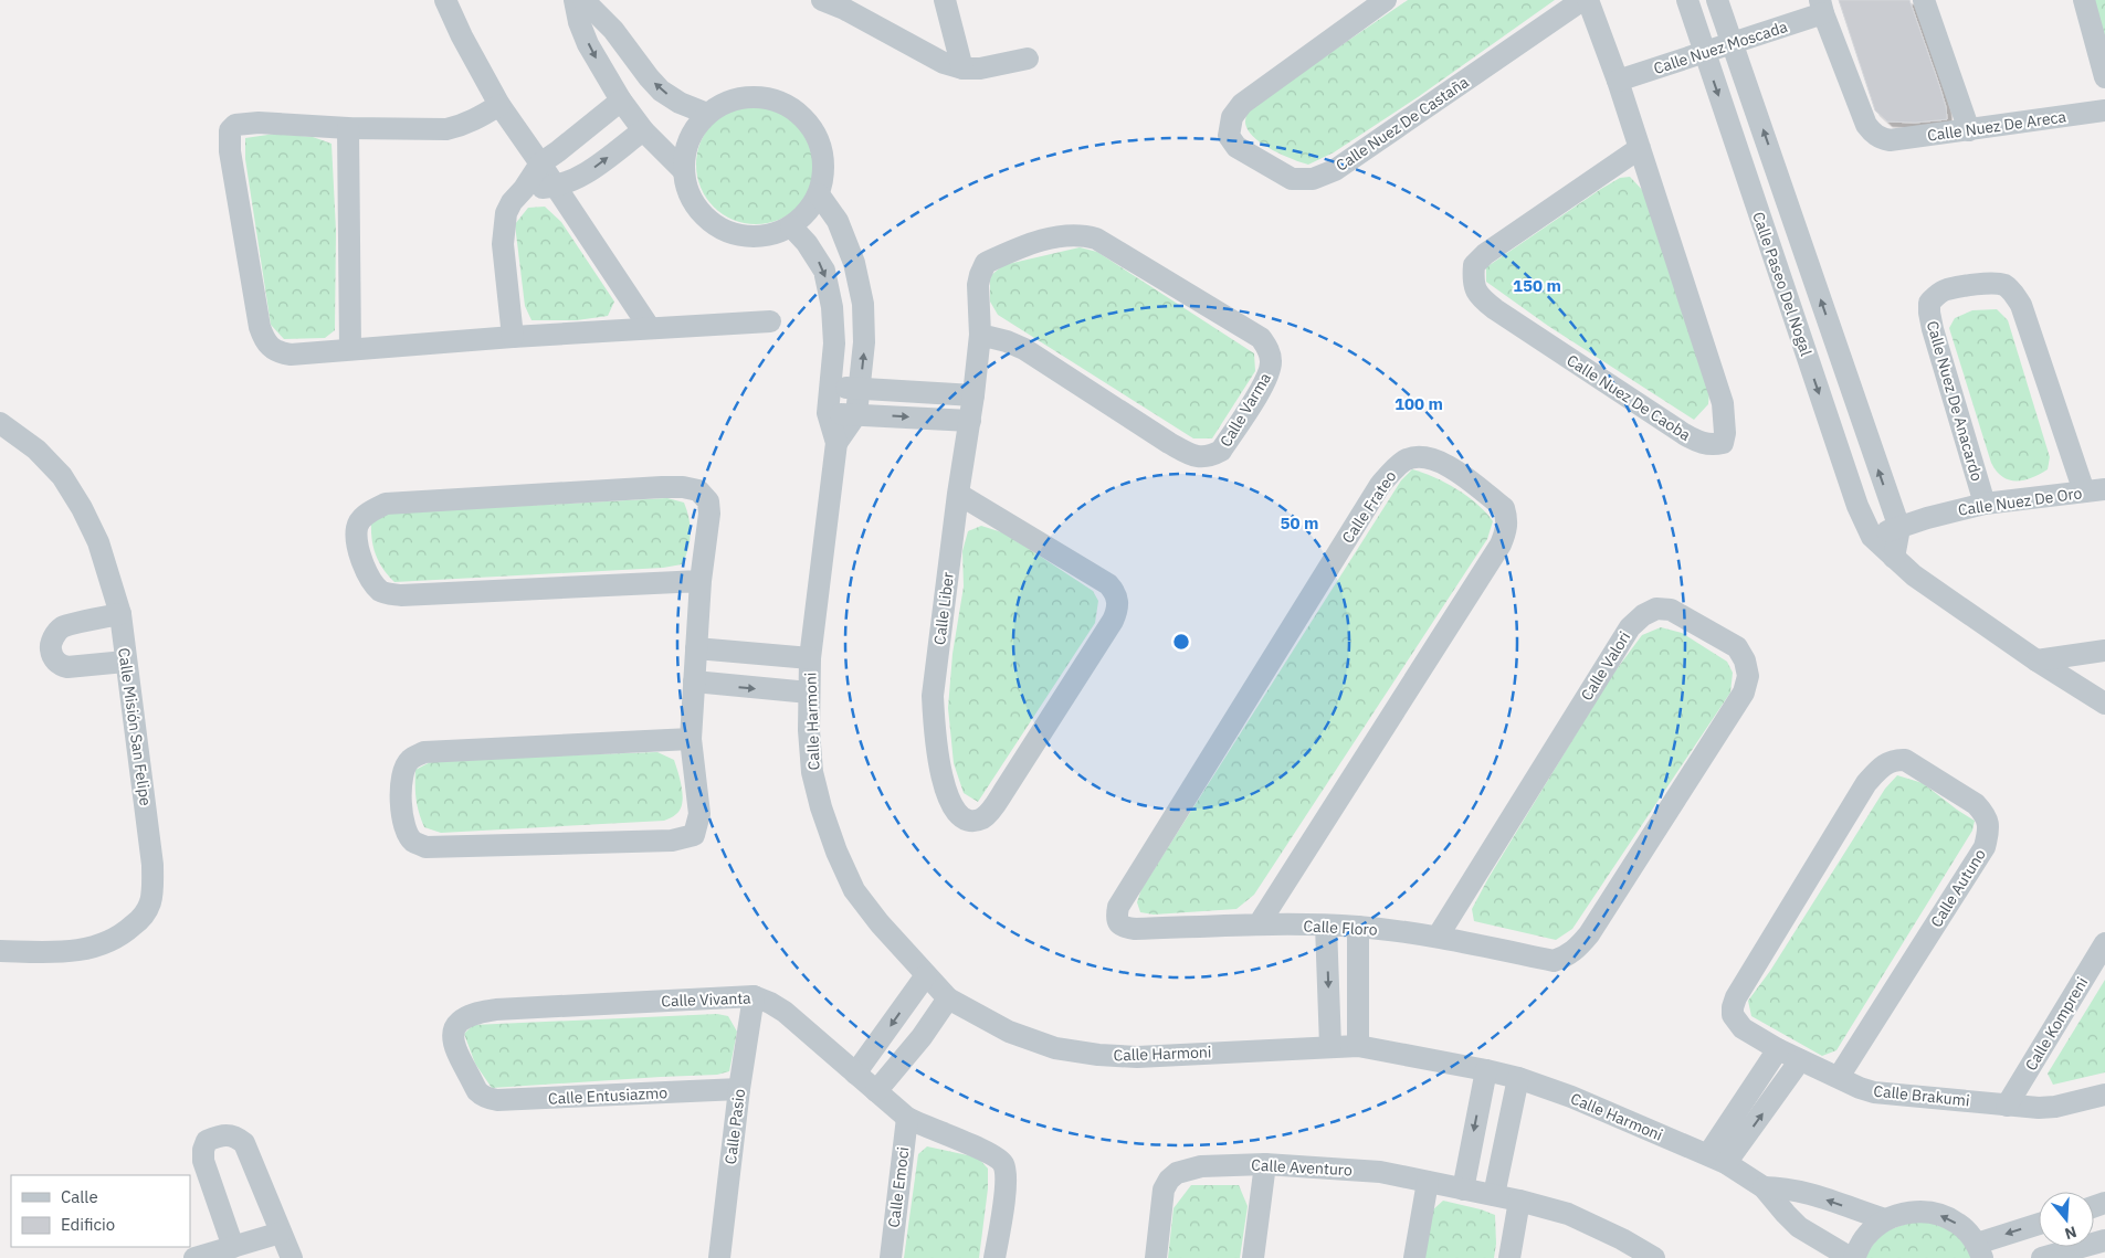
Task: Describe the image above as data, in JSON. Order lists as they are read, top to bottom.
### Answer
{
  "streets": {
    "street": [
      "Calle Nuez Moscada",
      "Calle Nuez De Castaña",
      "Calle Nuez De Areca",
      "Calle Paseo Del Nogal",
      "Calle Nuez De Caoba",
      "Calle Nuez De Anacardo",
      "Calle Varma",
      "Calle Nuez De Oro",
      "Calle Frateo",
      "Calle Liber",
      "Calle Valori",
      "Calle Harmoni",
      "Calle Misión San Felipe",
      "Calle Autuno",
      "Calle Floro",
      "Calle Vivanta",
      "Calle Kompreni",
      "Calle Entusiazmo",
      "Calle Brakumi",
      "Calle Pasio",
      "Calle Aventuro",
      "Calle Emoci"
    ]
  },
  "crossings": [
    ["Calle Nuez Moscada", "Calle Nuez De Areca"],
    ["Calle Nuez Moscada", "Calle Paseo Del Nogal"],
    ["Calle Nuez Moscada", "Calle Nuez De Caoba"],
    ["Calle Paseo Del Nogal", "Calle Nuez De Oro"],
    ["Calle Nuez De Anacardo", "Calle Nuez De Oro"],
    ["Calle Varma", "Calle Liber"],
    ["Calle Frateo", "Calle Floro"],
    ["Calle Valori", "Calle Floro"],
    ["Calle Autuno", "Calle Brakumi"],
    ["Calle Vivanta", "Calle Entusiazmo"],
    ["Calle Vivanta", "Calle Pasio"],
    ["Calle Vivanta", "Calle Emoci"],
    ["Calle Kompreni", "Calle Brakumi"],
    ["Calle Entusiazmo", "Calle Pasio"]
  ],
  "legend": ["Calle", "Edificio"],
  "north": "bottom",
  "rings": ["150 m", "100 m", "50 m"]
}
